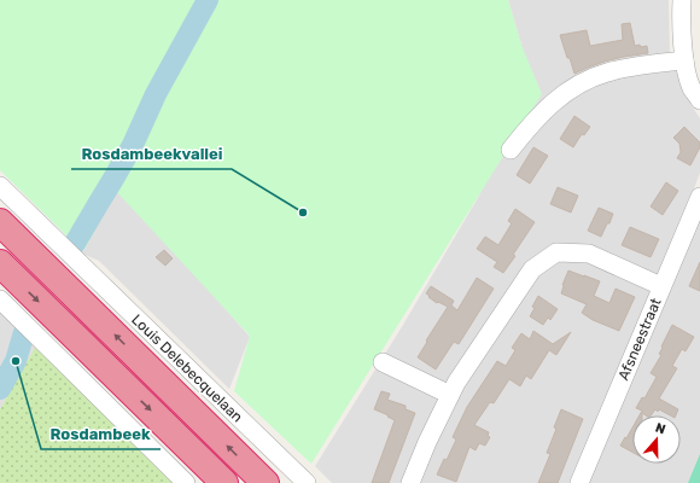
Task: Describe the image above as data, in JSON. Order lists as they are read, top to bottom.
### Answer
{
  "streets": {
    "street": ["Afsneestraat", "Louis Delebecquelaan"]
  },
  "places": ["Rosdambeekvallei", "Rosdambeek"],
  "north": "top"
}
